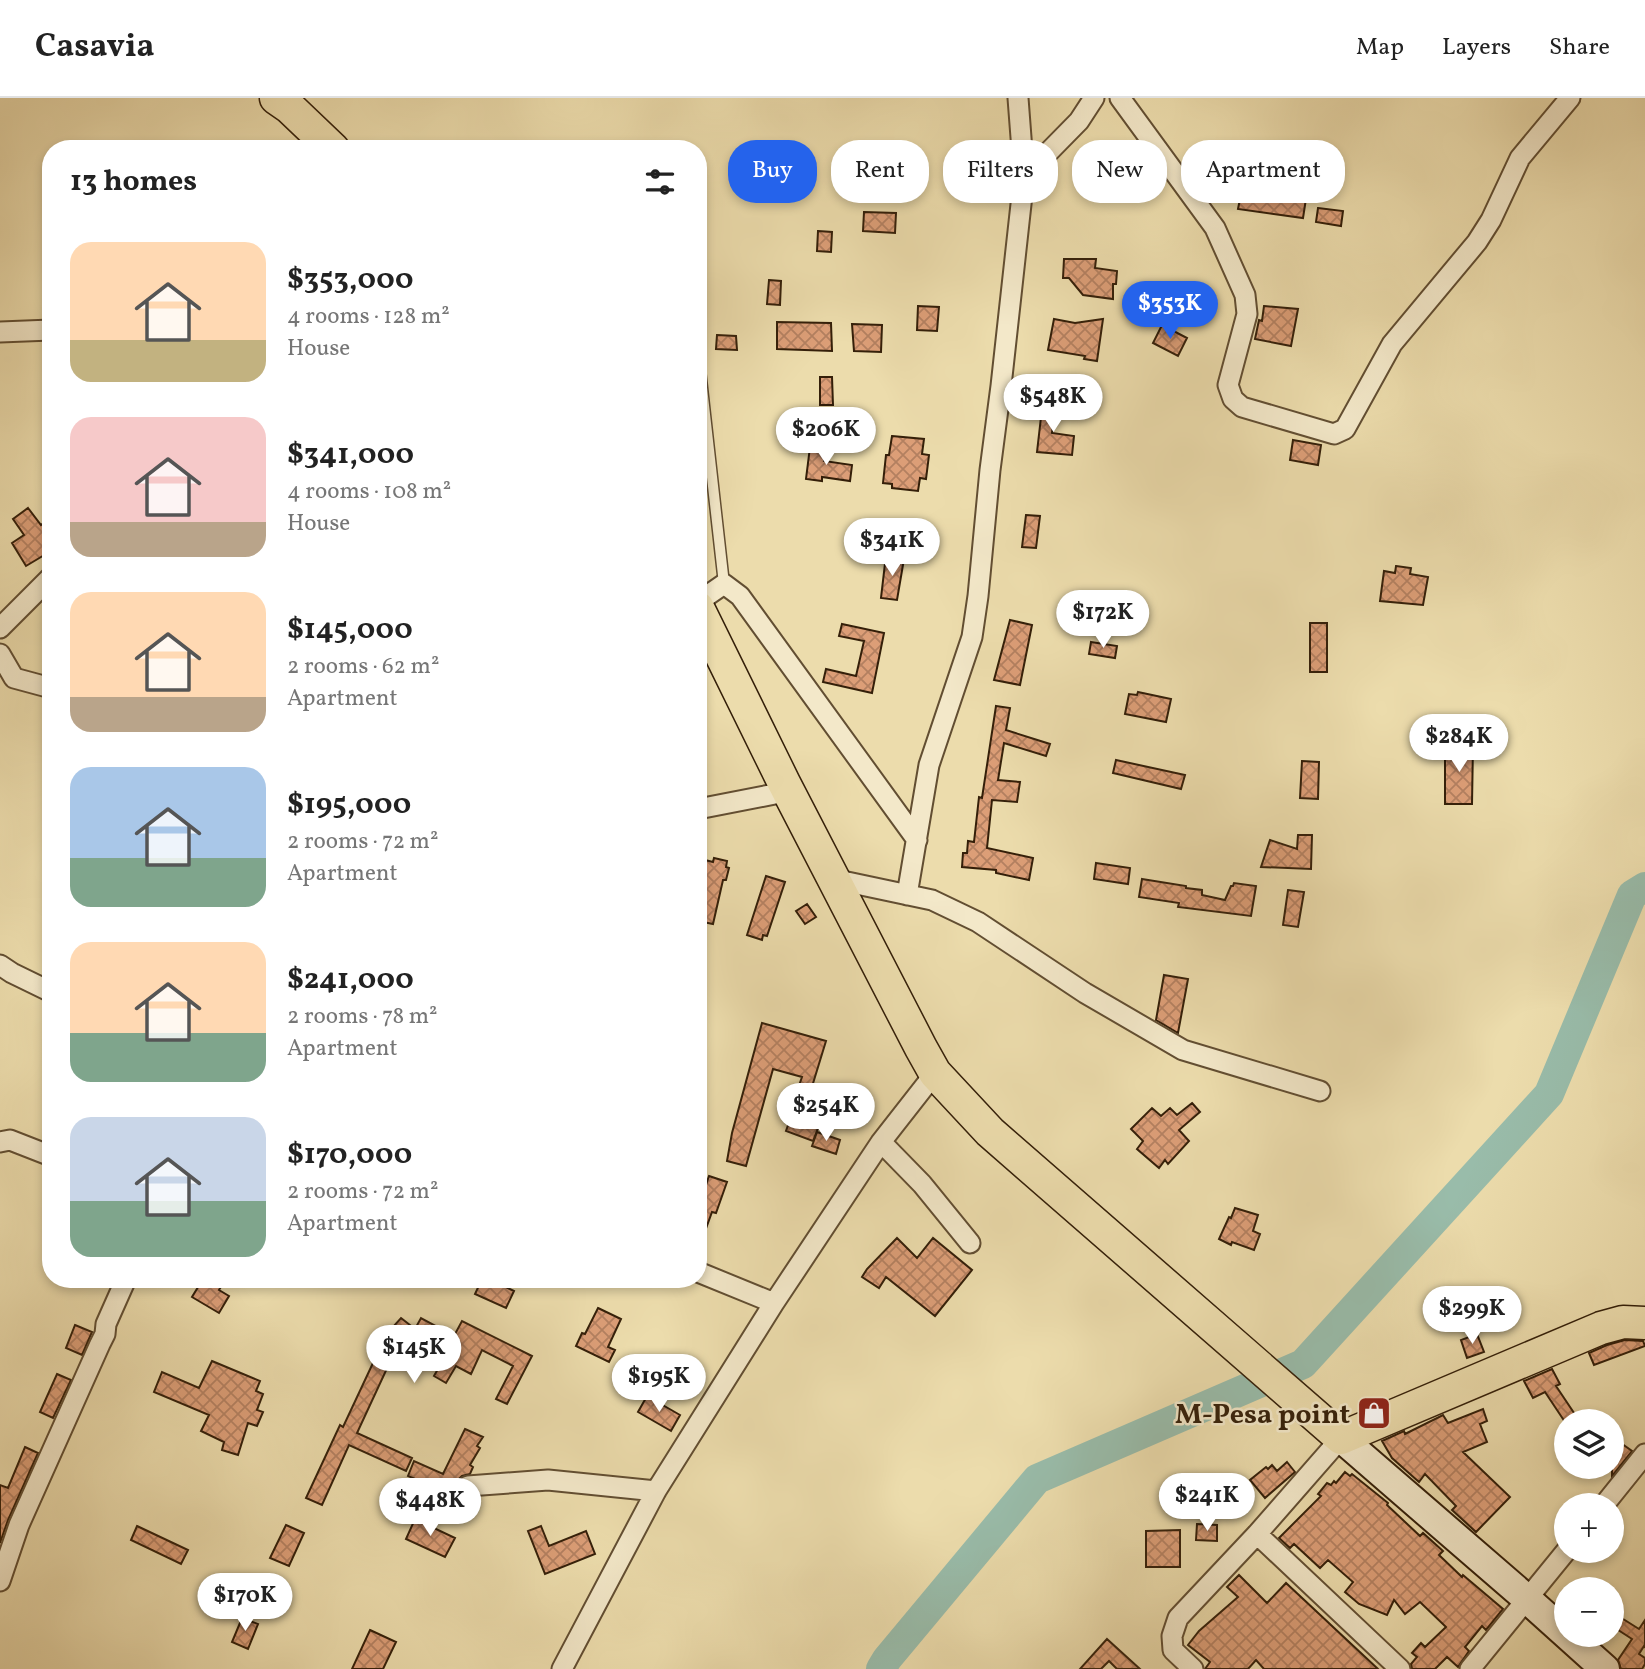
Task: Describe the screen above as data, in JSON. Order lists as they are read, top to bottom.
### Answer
{
  "places": {
    "shop": ["M-Pesa point"]
  },
  "page": {
    "header": "Casavia",
    "nav": ["Map", "Layers", "Share"],
    "chip": [
      "Buy",
      "Rent",
      "Filters",
      "New",
      "Apartment"
    ],
    "heading": "13 homes",
    "list": [
      {
        "name": "$353,000",
        "note": "4 rooms · 128 m² · House"
      },
      {
        "name": "$341,000",
        "note": "4 rooms · 108 m² · House"
      },
      {
        "name": "$145,000",
        "note": "2 rooms · 62 m² · Apartment"
      },
      {
        "name": "$195,000",
        "note": "2 rooms · 72 m² · Apartment"
      },
      {
        "name": "$241,000",
        "note": "2 rooms · 78 m² · Apartment"
      },
      {
        "name": "$170,000",
        "note": "2 rooms · 72 m² · Apartment"
      }
    ],
    "price": [
      "$353K",
      "$548K",
      "$206K",
      "$341K",
      "$172K",
      "$284K",
      "$254K",
      "$299K",
      "$145K",
      "$195K",
      "$241K",
      "$448K",
      "$170K"
    ],
    "map_buttons": ["+", "−"]
  }
}
